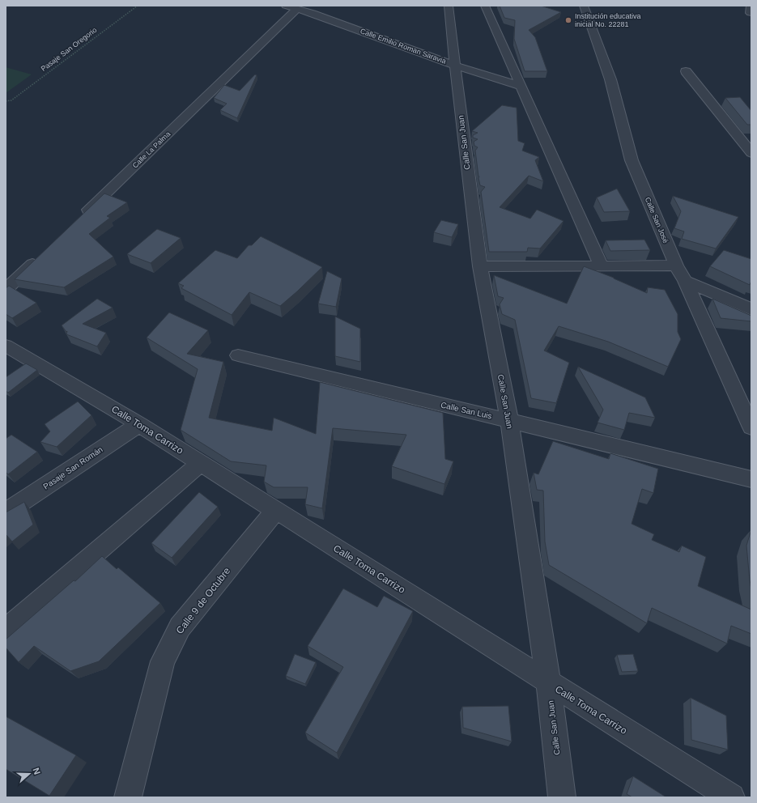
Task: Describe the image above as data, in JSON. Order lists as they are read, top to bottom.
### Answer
{
  "streets": {
    "street": [
      "Calle Emilio Roman Saravia",
      "Calle San Juan",
      "Calle La Palma",
      "Calle San José",
      "Calle San Luis",
      "Calle Toma Carrizo",
      "Pasaje San Román",
      "Calle 9 de Octubre"
    ],
    "path": ["Pasaje San Oregorio"]
  },
  "crossings": [
    ["Calle Emilio Roman Saravia", "Calle San Juan"],
    ["Calle Emilio Roman Saravia", "Calle La Palma"],
    ["Calle San Juan", "Calle San Luis"],
    ["Calle San Juan", "Calle Toma Carrizo"],
    ["Calle Toma Carrizo", "Pasaje San Román"],
    ["Calle Toma Carrizo", "Calle 9 de Octubre"]
  ],
  "places": ["Institución educativa inicial No. 22281"],
  "north": "right"
}
